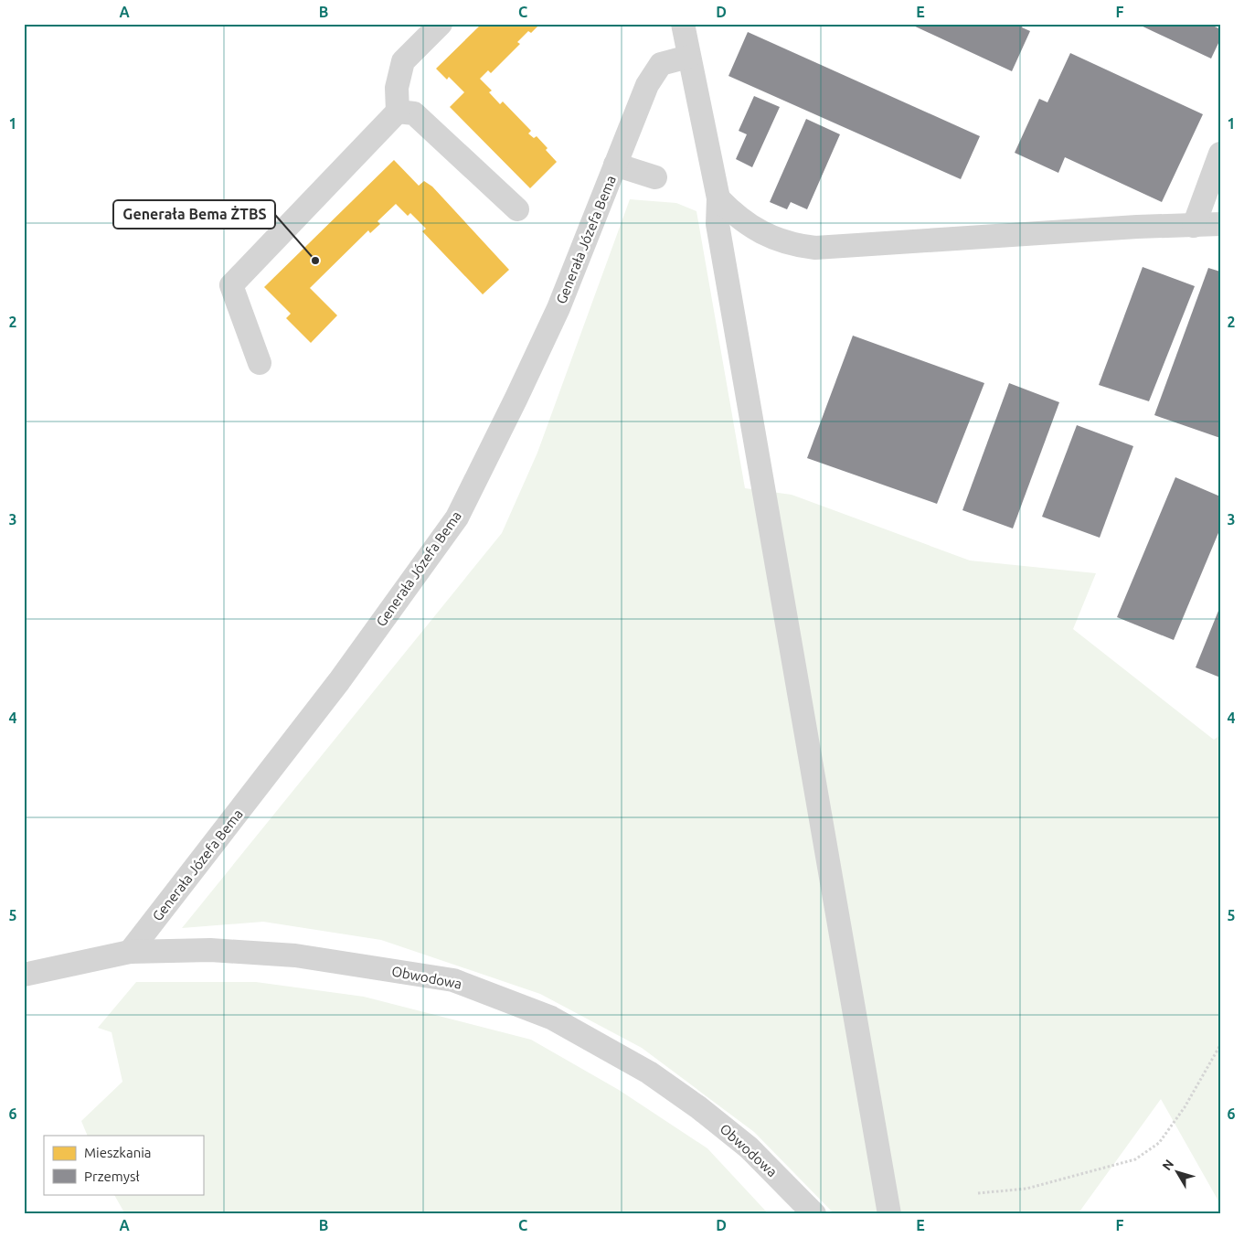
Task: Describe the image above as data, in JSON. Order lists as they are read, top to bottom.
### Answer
{
  "streets": {
    "street": ["Generała Józefa Bema", "Obwodowa"]
  },
  "crossings": [
    ["Generała Józefa Bema", "Obwodowa"]
  ],
  "places": ["Generała Bema ŻTBS"],
  "legend": ["Mieszkania", "Przemysł"],
  "north": "top left",
  "grid": {
    "columns": [
      "A",
      "B",
      "C",
      "D",
      "E",
      "F"
    ],
    "rows": [
      "1",
      "2",
      "3",
      "4",
      "5",
      "6"
    ]
  }
}
